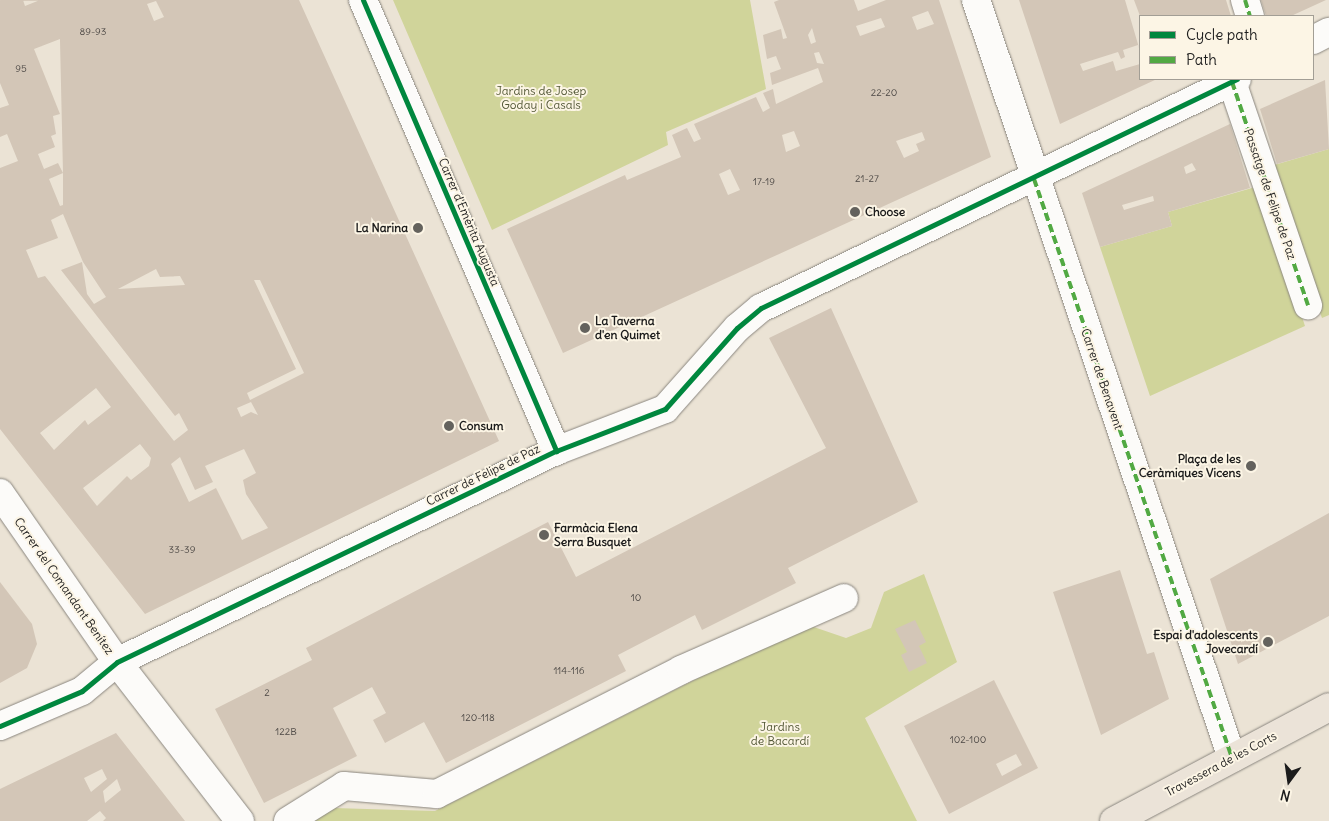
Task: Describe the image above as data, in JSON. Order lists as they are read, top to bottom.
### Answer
{
  "streets": {
    "main road": ["Travessera de les Corts"],
    "street": [
      "Passatge de Felipe de Paz",
      "Carrer d'Emèrita Augusta",
      "Carrer de Benavent",
      "Carrer de Felipe de Paz",
      "Carrer del Comandant Benítez"
    ]
  },
  "crossings": [
    ["Passatge de Felipe de Paz", "Carrer de Felipe de Paz"],
    ["Carrer d'Emèrita Augusta", "Carrer de Felipe de Paz"],
    ["Carrer de Benavent", "Carrer de Felipe de Paz"],
    ["Carrer de Benavent", "Travessera de les Corts"],
    ["Carrer de Felipe de Paz", "Carrer del Comandant Benítez"]
  ],
  "parks": ["Jardins de Josep Goday i Casals", "Jardins de Bacardí"],
  "places": [
    "Choose",
    "La Narina",
    "La Taverna d'en Quimet",
    "Consum",
    "Plaça de les Ceràmiques Vicens",
    "Farmàcia Elena Serra Busquet",
    "Espai d'adolescents Jovecardí"
  ],
  "house_numbers": [
    "89-93",
    "95",
    "22-20",
    "21-27",
    "17-19",
    "33-39",
    "10",
    "114-116",
    "2",
    "120-118",
    "122B",
    "102-100"
  ],
  "legend": ["Cycle path", "Path"],
  "north": "bottom"
}
